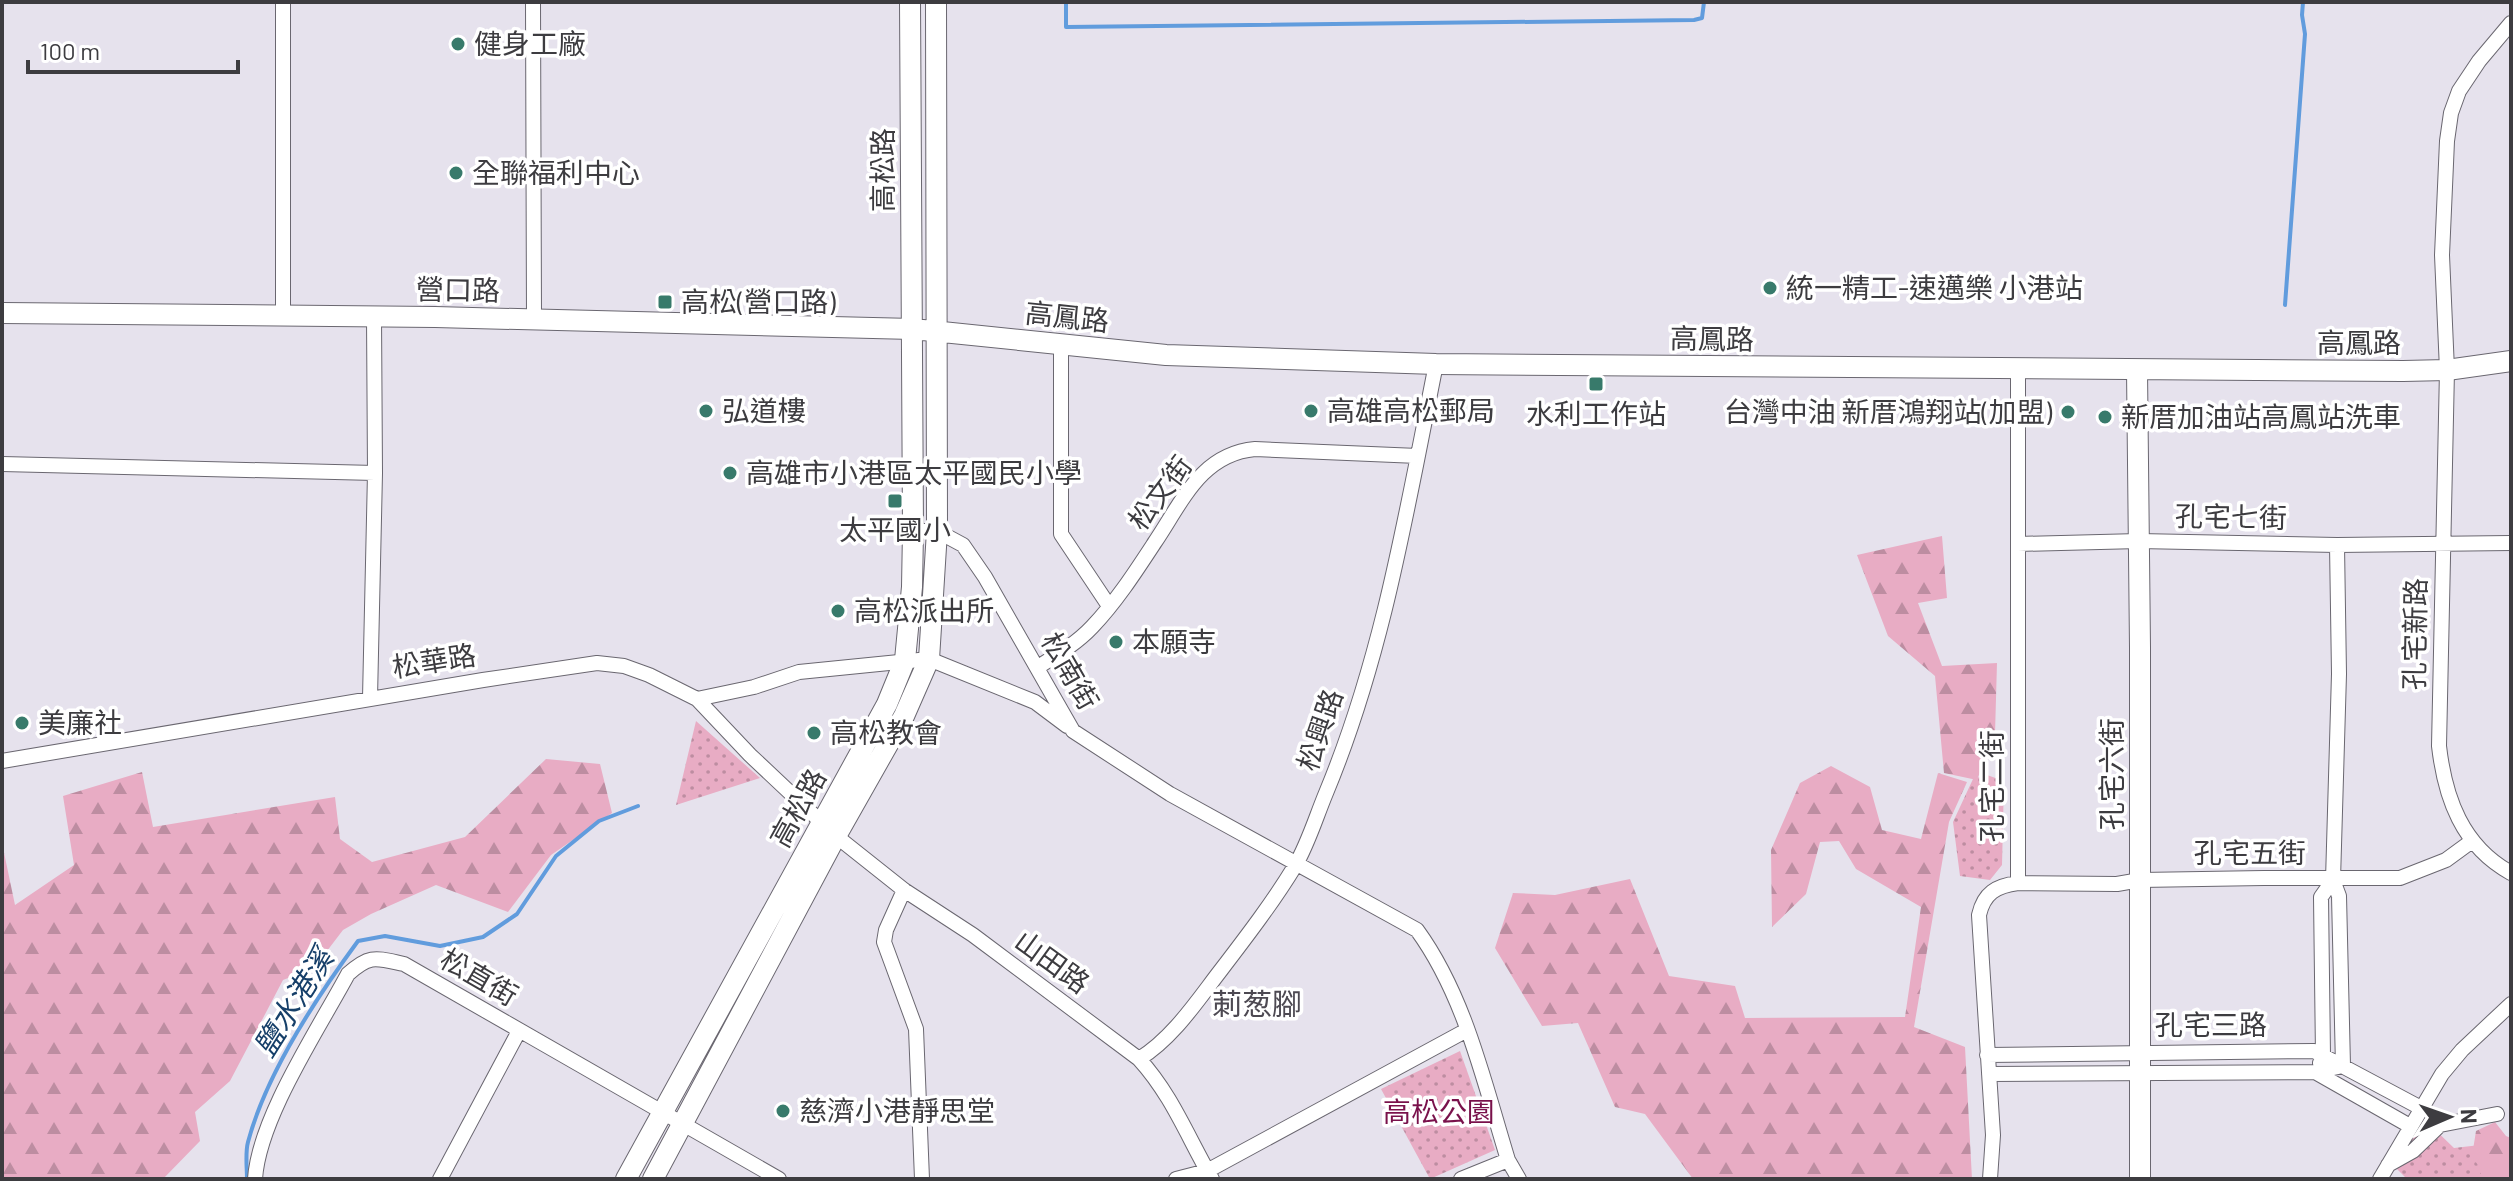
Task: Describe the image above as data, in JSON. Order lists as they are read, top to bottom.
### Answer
{
  "streets": {
    "street": [
      "高松路",
      "營口路",
      "高鳳路",
      "松文街",
      "孔宅七街",
      "孔宅新路",
      "松華路",
      "松南街",
      "松興路",
      "孔宅六街",
      "孔宅二街",
      "孔宅五街",
      "山田路",
      "松直街",
      "孔宅三路"
    ]
  },
  "crossings": [
    ["高松路", "營口路"],
    ["高松路", "高鳳路"],
    ["高松路", "松華路"],
    ["高松路", "松南街"],
    ["高松路", "山田路"],
    ["高松路", "松直街"],
    ["營口路", "高鳳路"],
    ["高鳳路", "孔宅新路"],
    ["高鳳路", "松興路"],
    ["高鳳路", "孔宅六街"],
    ["高鳳路", "孔宅二街"],
    ["松文街", "松南街"],
    ["松文街", "松興路"],
    ["孔宅七街", "孔宅新路"],
    ["孔宅七街", "孔宅六街"],
    ["孔宅七街", "孔宅二街"],
    ["孔宅新路", "孔宅五街"],
    ["松華路", "山田路"],
    ["松南街", "松興路"],
    ["松興路", "山田路"],
    ["孔宅六街", "孔宅五街"],
    ["孔宅六街", "孔宅三路"],
    ["孔宅二街", "孔宅五街"]
  ],
  "districts": ["莿葱腳"],
  "water": ["鹽水港溪"],
  "parks": ["高松公園"],
  "places": {
    "other": [
      "健身工廠",
      "全聯福利中心",
      "統一精工-速邁樂 小港站",
      "弘道樓",
      "高雄高松郵局",
      "台灣中油 新厝鴻翔站(加盟)",
      "新厝加油站高鳳站洗車",
      "高雄市小港區太平國民小學",
      "高松派出所",
      "本願寺",
      "美廉社",
      "高松教會",
      "慈濟小港靜思堂"
    ],
    "transit": ["高松(營口路)", "水利工作站", "太平國小"]
  },
  "scale_bar": "100 m",
  "north": "right"
}
